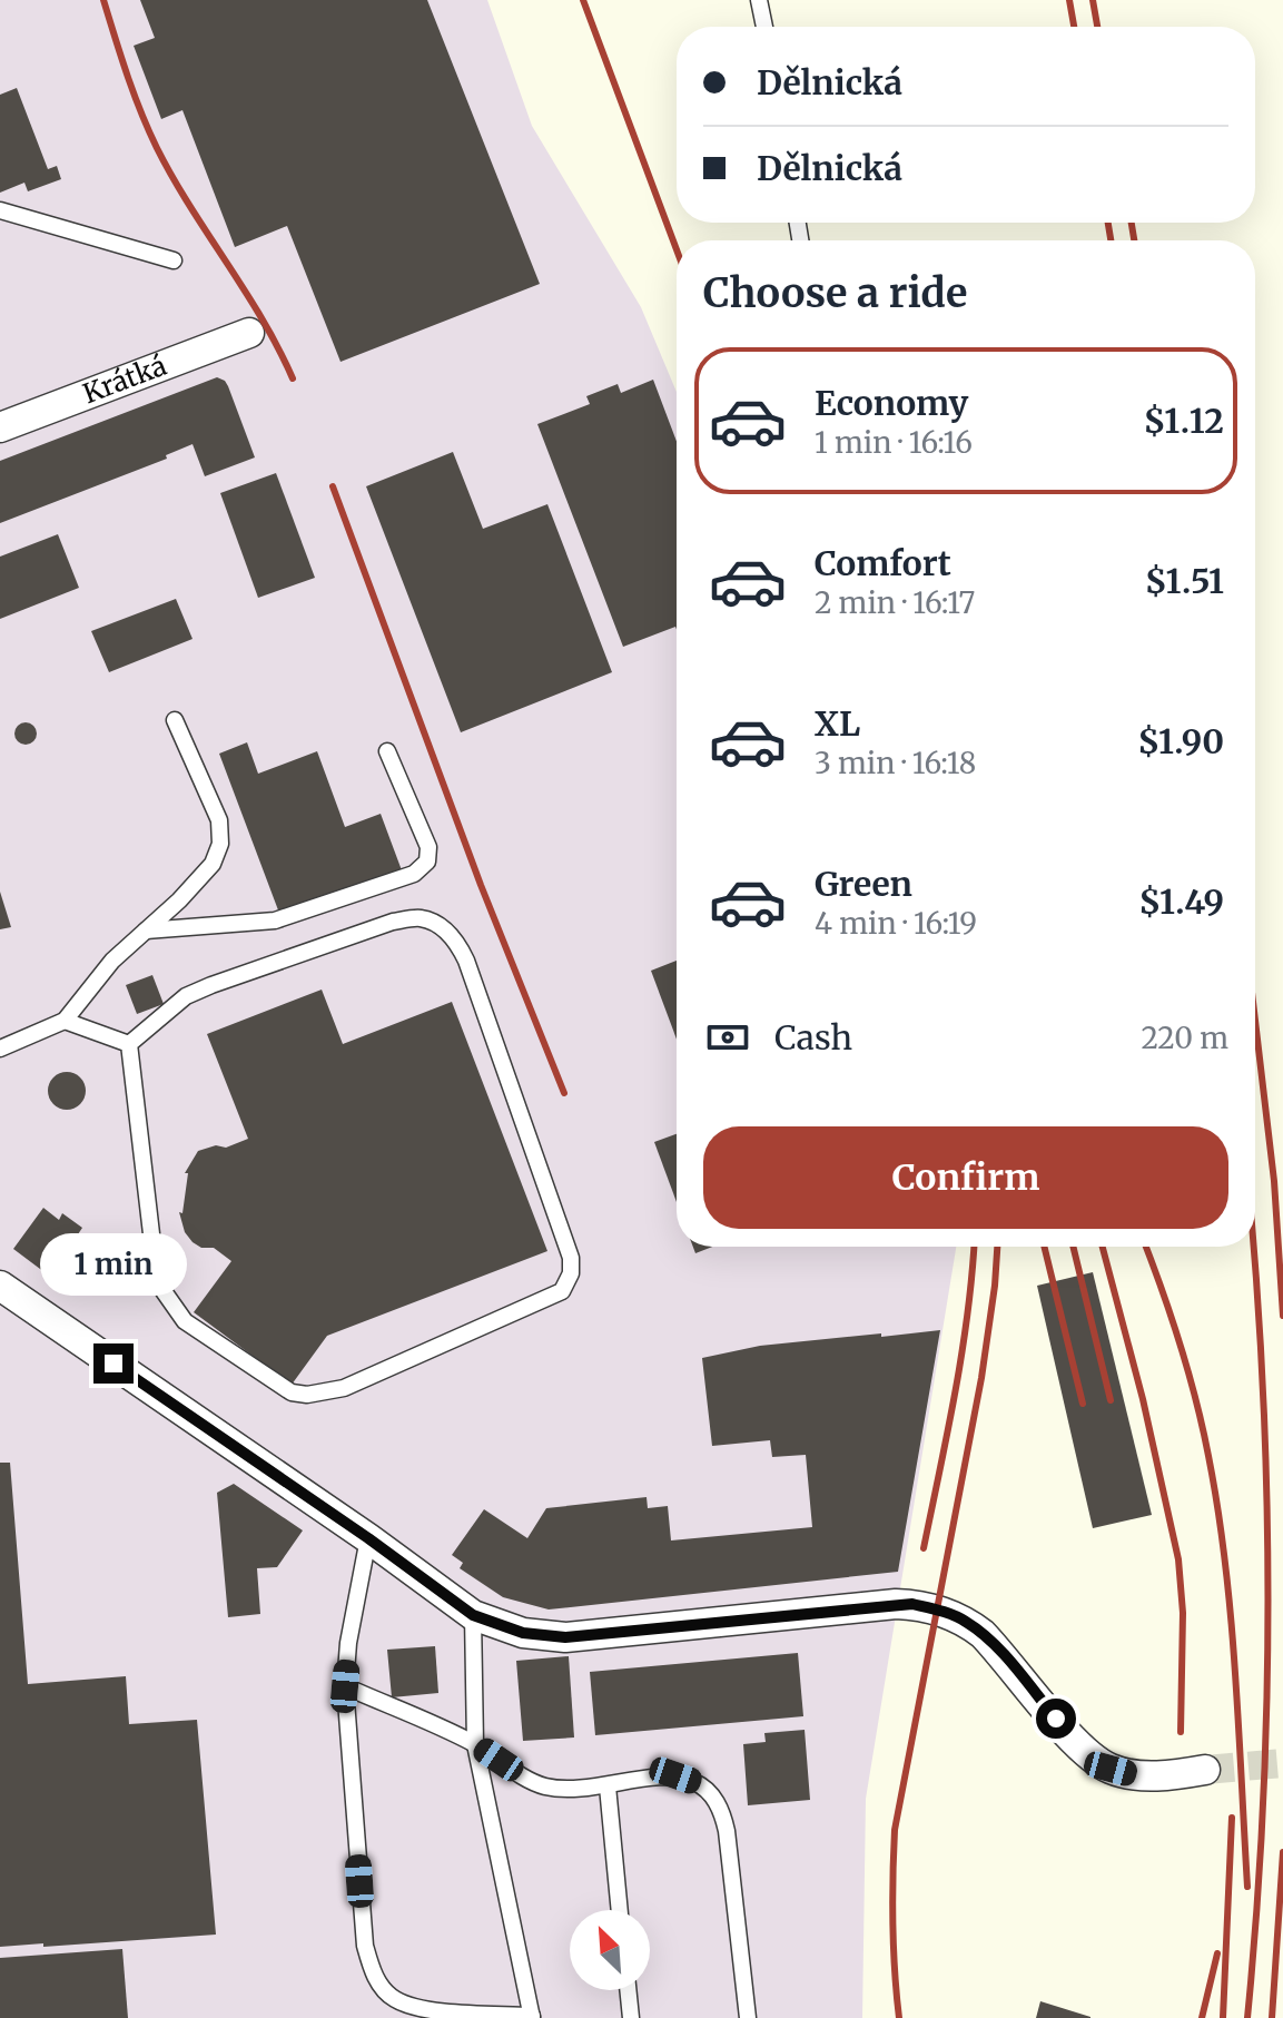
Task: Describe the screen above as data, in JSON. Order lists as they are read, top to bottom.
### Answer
{
  "streets": {
    "street": ["Krátká"]
  },
  "north": "top left",
  "page": {
    "banner": ["Dělnická", "Dělnická"],
    "heading": "Choose a ride",
    "list": [
      {
        "name": "Economy",
        "note": "1 min · 16:16",
        "value": "$1.12"
      },
      {
        "name": "Comfort",
        "note": "2 min · 16:17",
        "value": "$1.51"
      },
      {
        "name": "XL",
        "note": "3 min · 16:18",
        "value": "$1.90"
      },
      {
        "name": "Green",
        "note": "4 min · 16:19",
        "value": "$1.49"
      }
    ],
    "pay": ["Cash", "220 m"],
    "buttons": "Confirm",
    "bubble": "1 min"
  }
}
